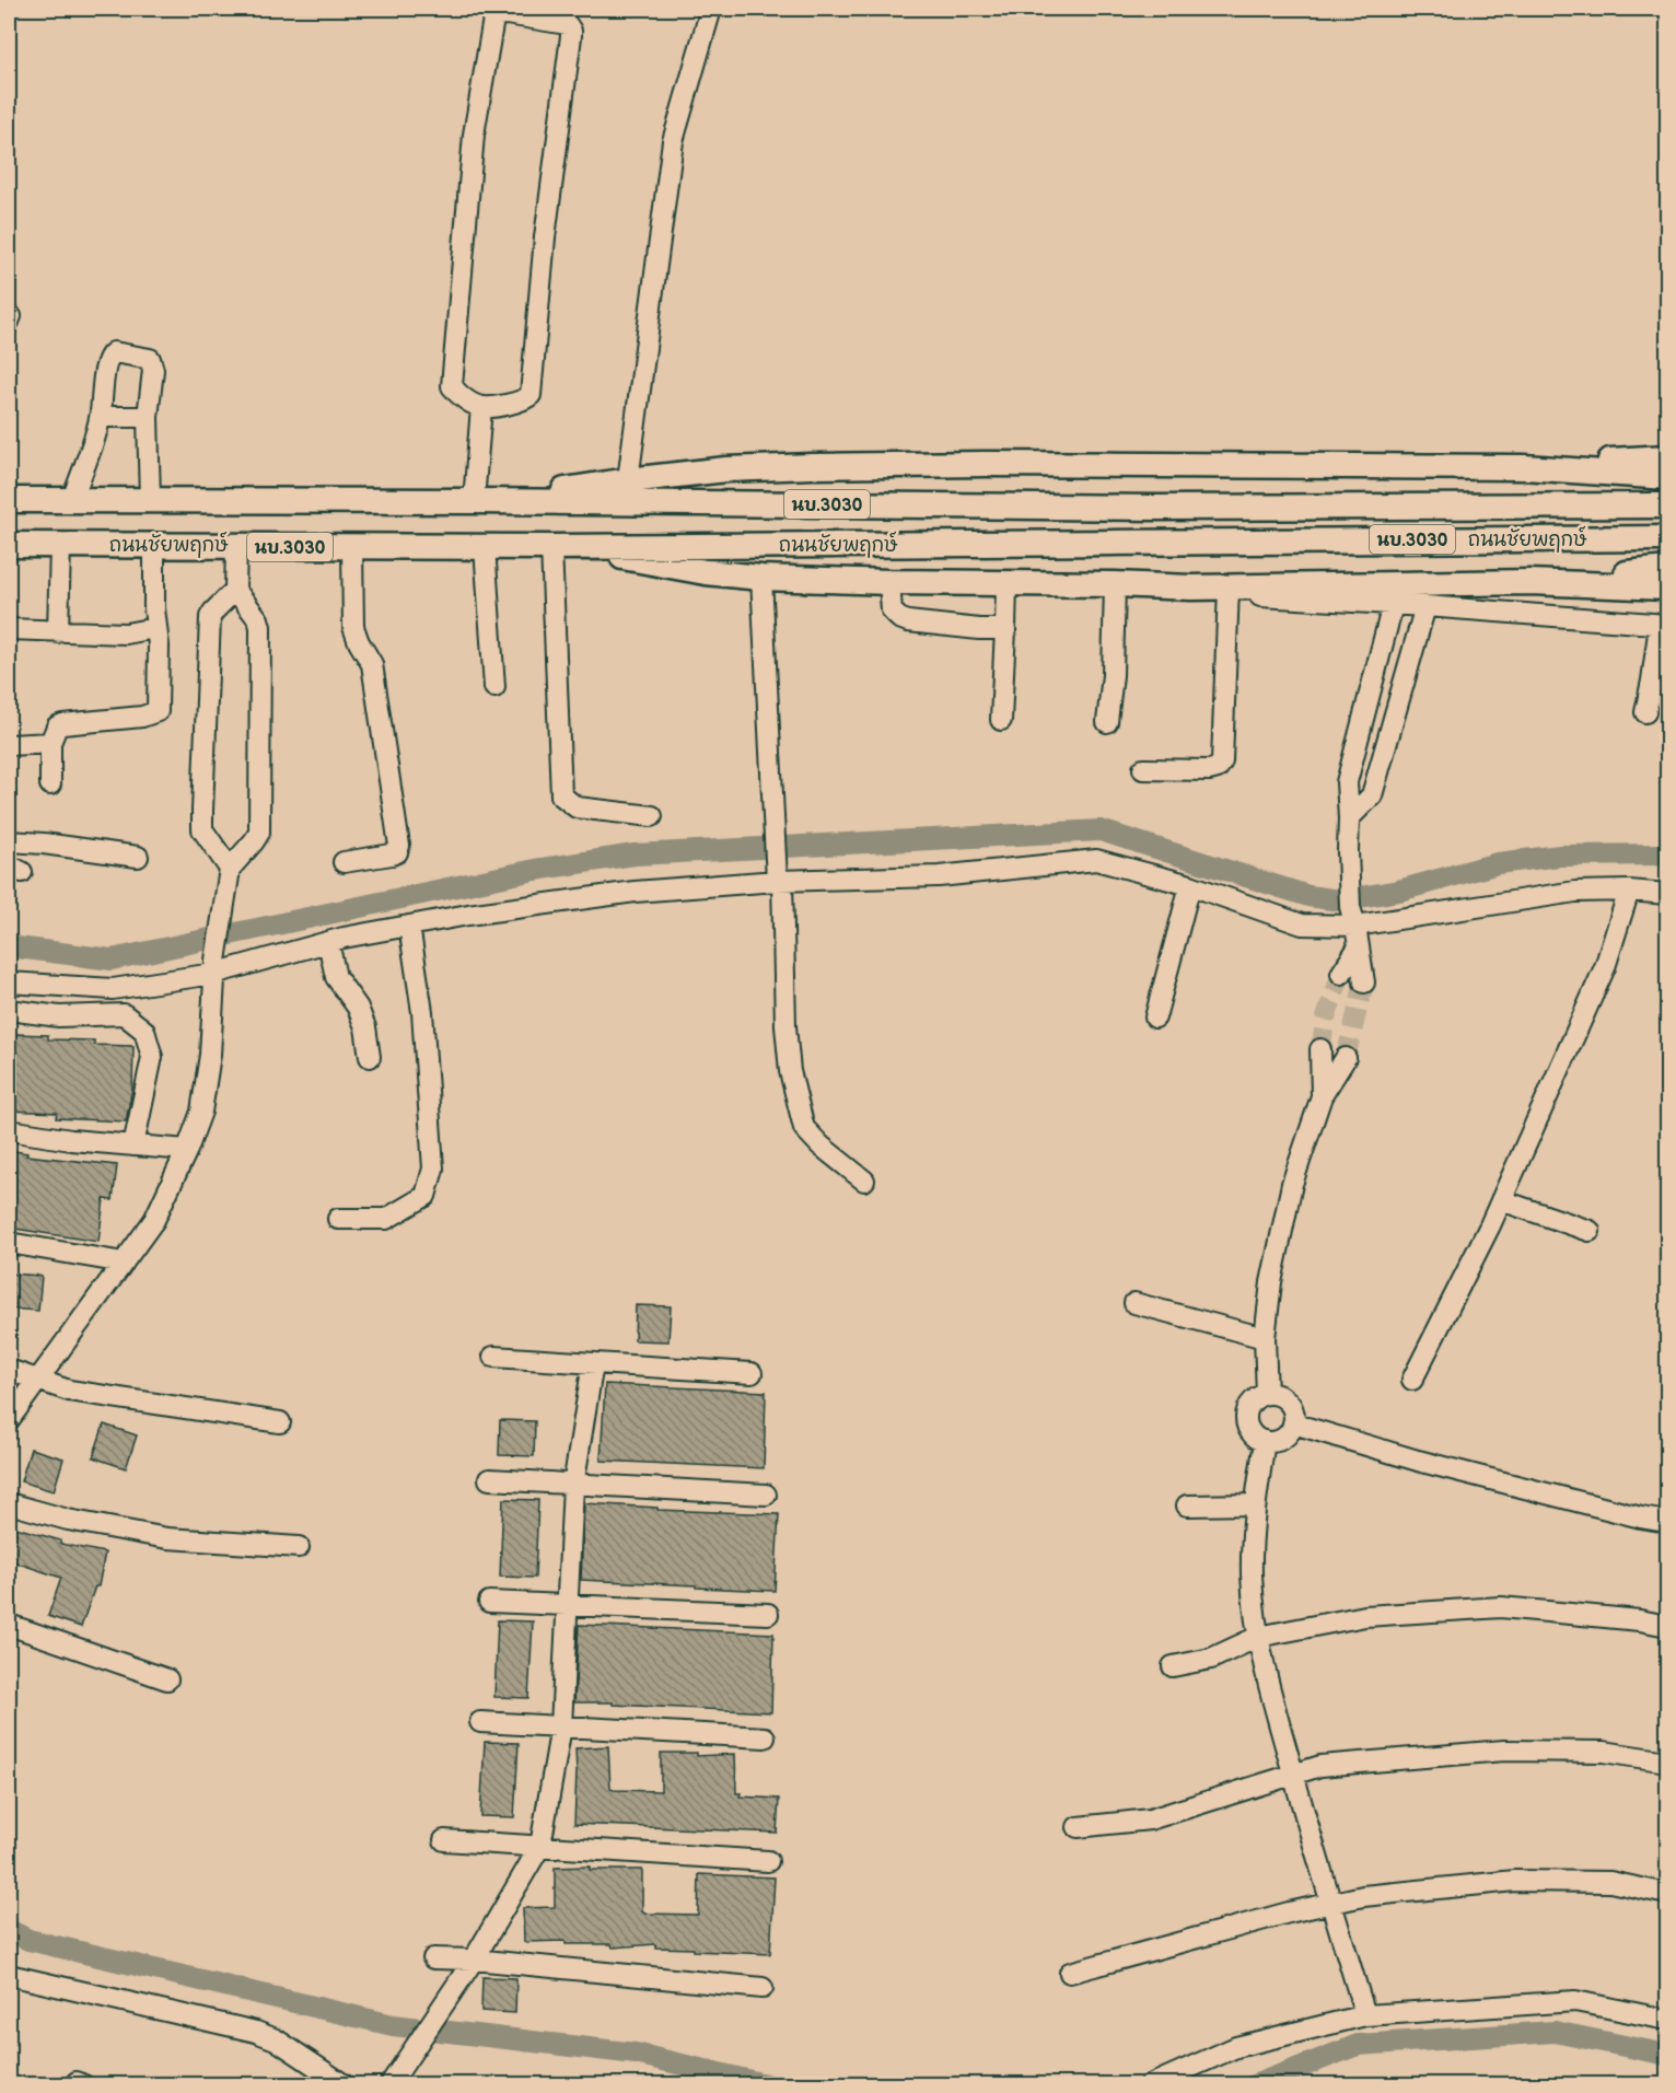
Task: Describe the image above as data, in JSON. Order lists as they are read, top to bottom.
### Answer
{
  "streets": {
    "main road": ["นบ.3030", "ถนนชัยพฤกษ์"]
  }
}
